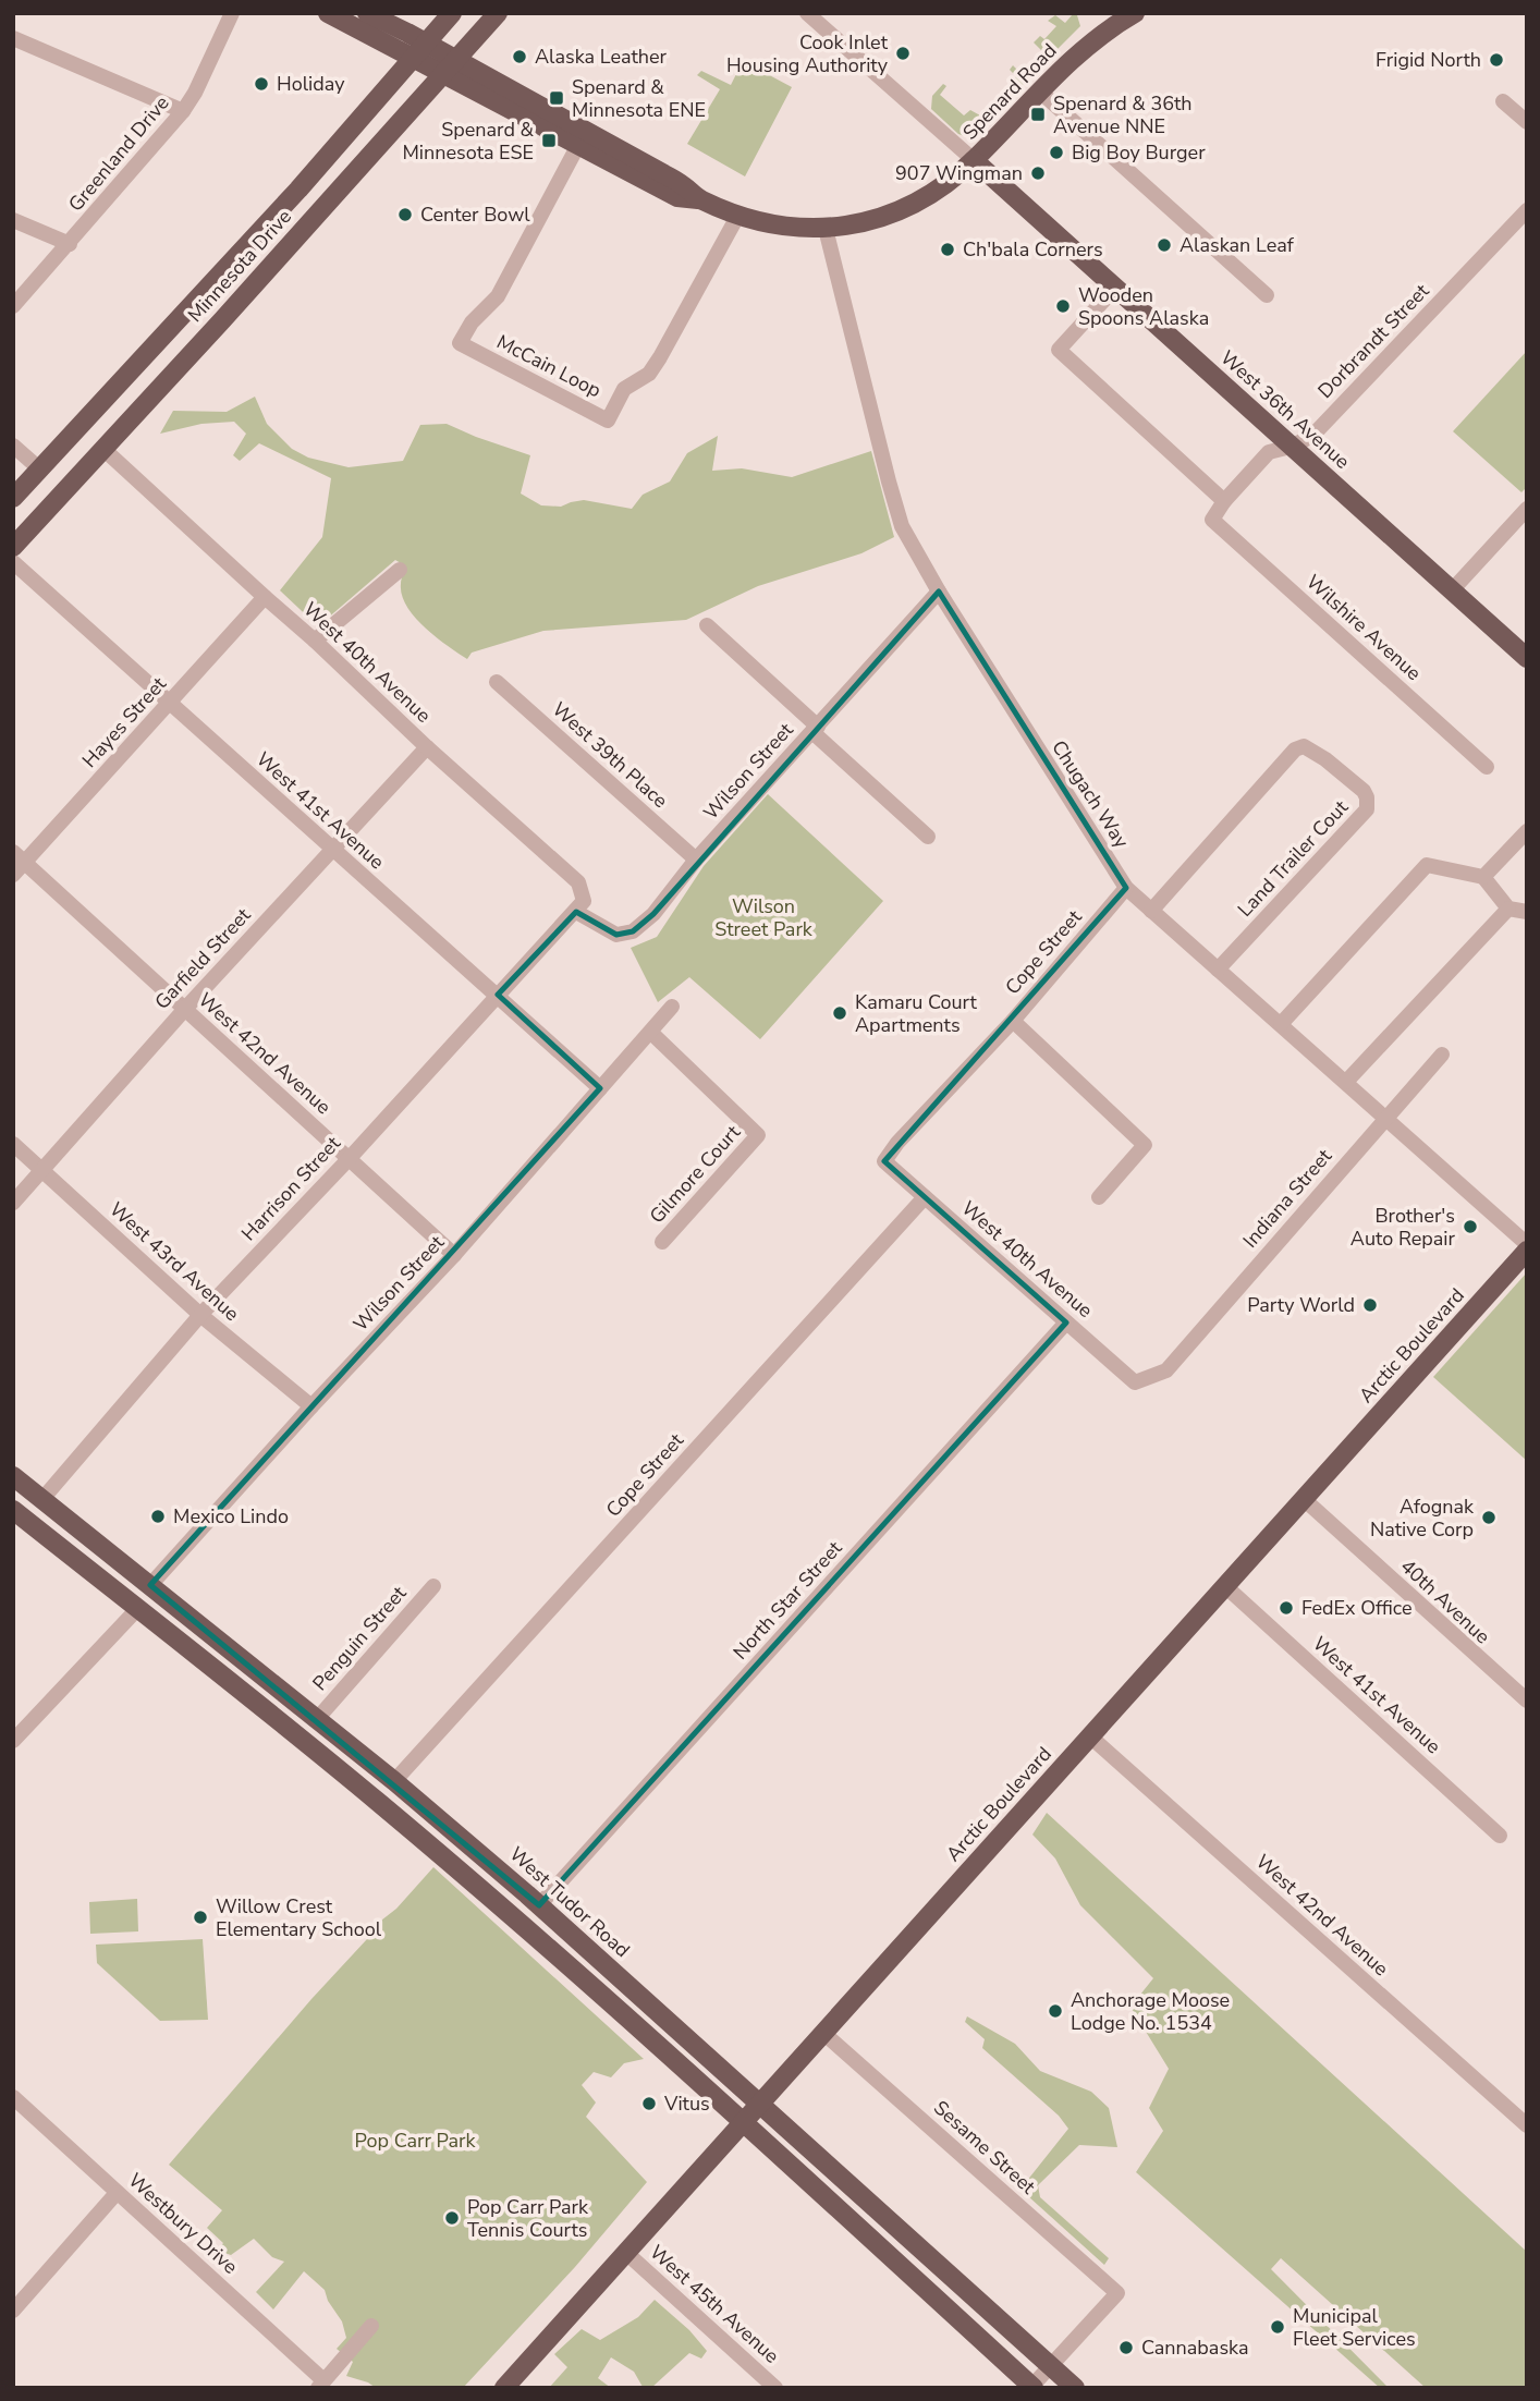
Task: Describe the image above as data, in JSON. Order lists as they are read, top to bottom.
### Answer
{
  "streets": {
    "main road": [
      "Spenard Road",
      "Minnesota Drive",
      "West 36th Avenue",
      "Arctic Boulevard",
      "West Tudor Road"
    ],
    "street": [
      "Greenland Drive",
      "Dorbrandt Street",
      "McCain Loop",
      "Wilshire Avenue",
      "West 40th Avenue",
      "Hayes Street",
      "West 39th Place",
      "Wilson Street",
      "Chugach Way",
      "West 41st Avenue",
      "Land Trailer Cout",
      "Cope Street",
      "Garfield Street",
      "West 42nd Avenue",
      "Gilmore Court",
      "Harrison Street",
      "Indiana Street",
      "West 43rd Avenue",
      "North Star Street",
      "40th Avenue",
      "Penguin Street",
      "Sesame Street",
      "Westbury Drive",
      "West 45th Avenue"
    ]
  },
  "crossings": [
    ["Spenard Road", "Minnesota Drive"],
    ["Spenard Road", "McCain Loop"],
    ["Spenard Road", "West 36th Avenue"],
    ["Spenard Road", "Chugach Way"],
    ["Minnesota Drive", "West 40th Avenue"],
    ["Dorbrandt Street", "West 36th Avenue"],
    ["Dorbrandt Street", "Wilshire Avenue"],
    ["West 40th Avenue", "Hayes Street"],
    ["West 40th Avenue", "Wilson Street"],
    ["West 40th Avenue", "Cope Street"],
    ["West 40th Avenue", "Garfield Street"],
    ["West 40th Avenue", "Harrison Street"],
    ["West 40th Avenue", "Indiana Street"],
    ["West 40th Avenue", "North Star Street"],
    ["Hayes Street", "West 41st Avenue"],
    ["Hayes Street", "West 42nd Avenue"],
    ["West 39th Place", "Wilson Street"],
    ["Wilson Street", "Chugach Way"],
    ["Wilson Street", "West 41st Avenue"],
    ["Wilson Street", "West 42nd Avenue"],
    ["Wilson Street", "Gilmore Court"],
    ["Wilson Street", "Harrison Street"],
    ["Wilson Street", "West 43rd Avenue"],
    ["Wilson Street", "West Tudor Road"],
    ["Chugach Way", "Land Trailer Cout"],
    ["Chugach Way", "Cope Street"],
    ["Chugach Way", "Indiana Street"],
    ["West 41st Avenue", "Garfield Street"],
    ["West 41st Avenue", "Harrison Street"],
    ["West 41st Avenue", "Arctic Boulevard"],
    ["Cope Street", "West Tudor Road"],
    ["Garfield Street", "West 42nd Avenue"],
    ["Garfield Street", "West 43rd Avenue"],
    ["West 42nd Avenue", "Harrison Street"],
    ["West 42nd Avenue", "Arctic Boulevard"],
    ["Harrison Street", "West 43rd Avenue"],
    ["Harrison Street", "West Tudor Road"],
    ["Arctic Boulevard", "40th Avenue"],
    ["Arctic Boulevard", "West Tudor Road"],
    ["Arctic Boulevard", "Sesame Street"],
    ["Arctic Boulevard", "West 45th Avenue"],
    ["North Star Street", "West Tudor Road"],
    ["Penguin Street", "West Tudor Road"],
    ["West Tudor Road", "Sesame Street"]
  ],
  "parks": ["Wilson Street Park", "Pop Carr Park"],
  "places": {
    "other": [
      "Cook Inlet Housing Authority",
      "Alaska Leather",
      "Frigid North",
      "Holiday",
      "Big Boy Burger",
      "907 Wingman",
      "Center Bowl",
      "Alaskan Leaf",
      "Ch'bala Corners",
      "Wooden Spoons Alaska",
      "Kamaru Court Apartments",
      "Brother's Auto Repair",
      "Party World",
      "Mexico Lindo",
      "Afognak Native Corp",
      "FedEx Office",
      "Willow Crest Elementary School",
      "Anchorage Moose Lodge No. 1534",
      "Vitus",
      "Pop Carr Park Tennis Courts",
      "Municipal Fleet Services",
      "Cannabaska"
    ],
    "transit": ["Spenard & Minnesota ENE", "Spenard & 36th Avenue NNE", "Spenard & Minnesota ESE"]
  }
}
